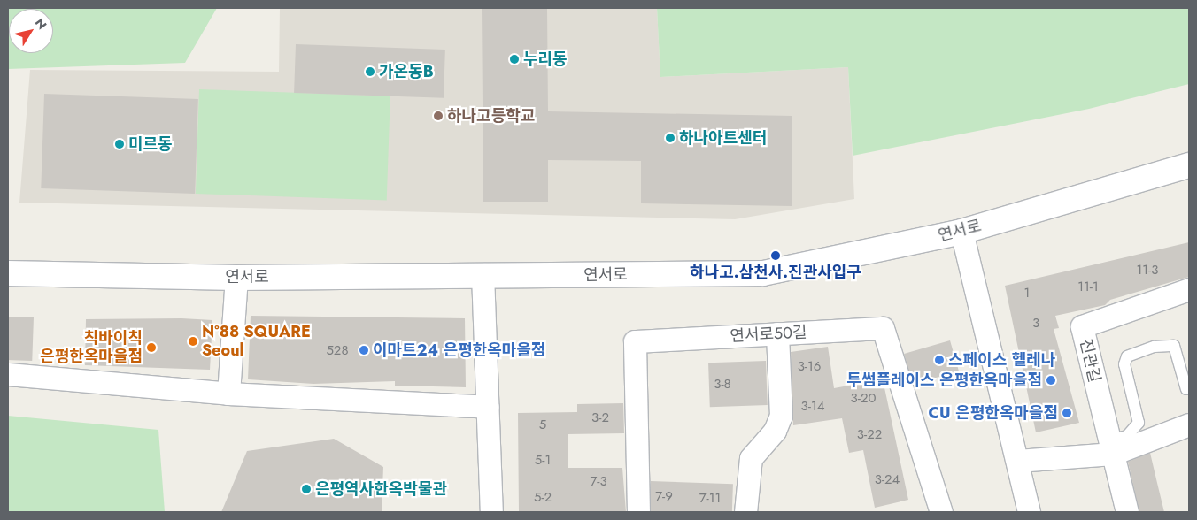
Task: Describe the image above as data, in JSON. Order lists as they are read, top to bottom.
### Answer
{
  "streets": {
    "main road": ["연서로"],
    "street": ["연서로50길", "진관길"]
  },
  "places": [
    "누리동",
    "가온동B",
    "하나고등학교",
    "하나아트센터",
    "미르동",
    "하나고.삼천사.진관사입구",
    "N°88 SQUARE Seoul",
    "칙바이칙 은평한옥마을점",
    "이마트24 은평한옥마을점",
    "스페이스 헬레나",
    "투썸플레이스 은평한옥마을점",
    "CU 은평한옥마을점",
    "은평역사한옥박물관"
  ],
  "house_numbers": [
    "11-3",
    "11-1",
    "1",
    "3",
    "528",
    "3-16",
    "3-8",
    "3-20",
    "3-14",
    "3-2",
    "5",
    "3-22",
    "5-1",
    "3-24",
    "7-3",
    "7-9",
    "5-2",
    "7-11"
  ],
  "north": "top right"
}
